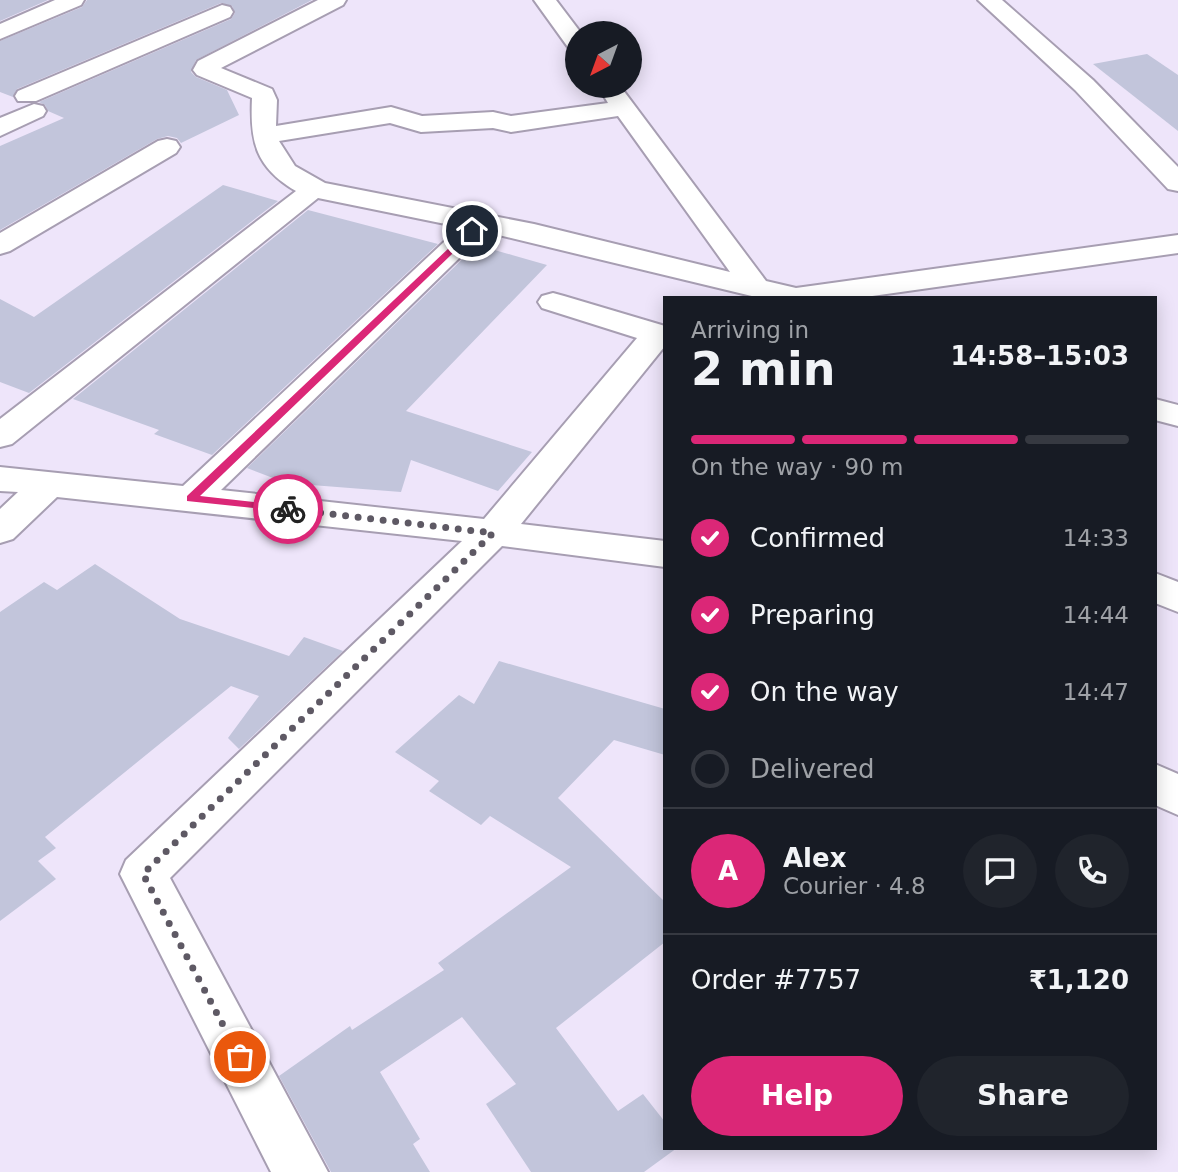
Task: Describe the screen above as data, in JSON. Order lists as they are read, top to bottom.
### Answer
{
  "north": "bottom left",
  "page": {
    "heading": ["2 min", "Arriving in", "14:58–15:03"],
    "panel": [
      "Alex",
      "Courier · 4.8",
      "Order #7757",
      "₹1,120"
    ],
    "bar": "On the way · 90 m",
    "list": [
      ["Confirmed", "14:33"],
      ["Preparing", "14:44"],
      ["On the way", "14:47"],
      "Delivered"
    ],
    "round": "A",
    "buttons": ["Help", "Share"]
  }
}
